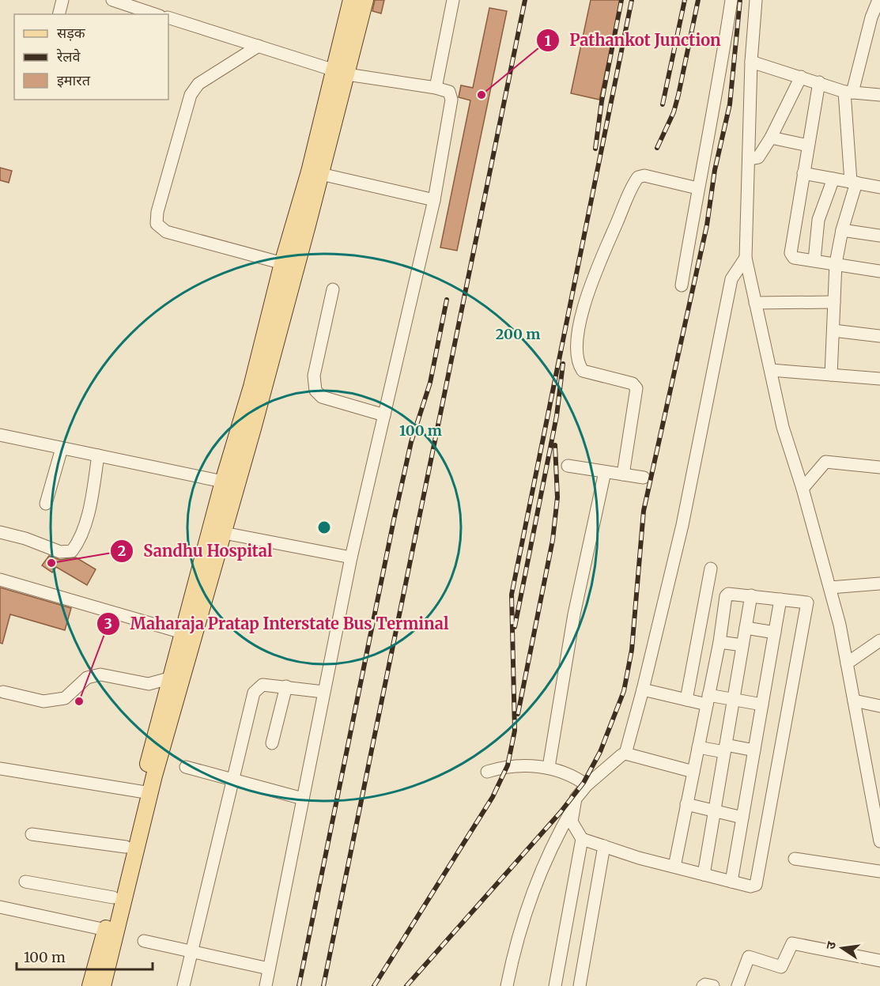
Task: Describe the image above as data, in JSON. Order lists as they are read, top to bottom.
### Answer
{
  "places": ["Pathankot Junction", "Sandhu Hospital", "Maharaja Pratap Interstate Bus Terminal"],
  "legend": ["सड़क", "रेलवे", "इमारत"],
  "scale_bar": "100 m",
  "north": "left",
  "rings": ["200 m", "100 m"]
}
